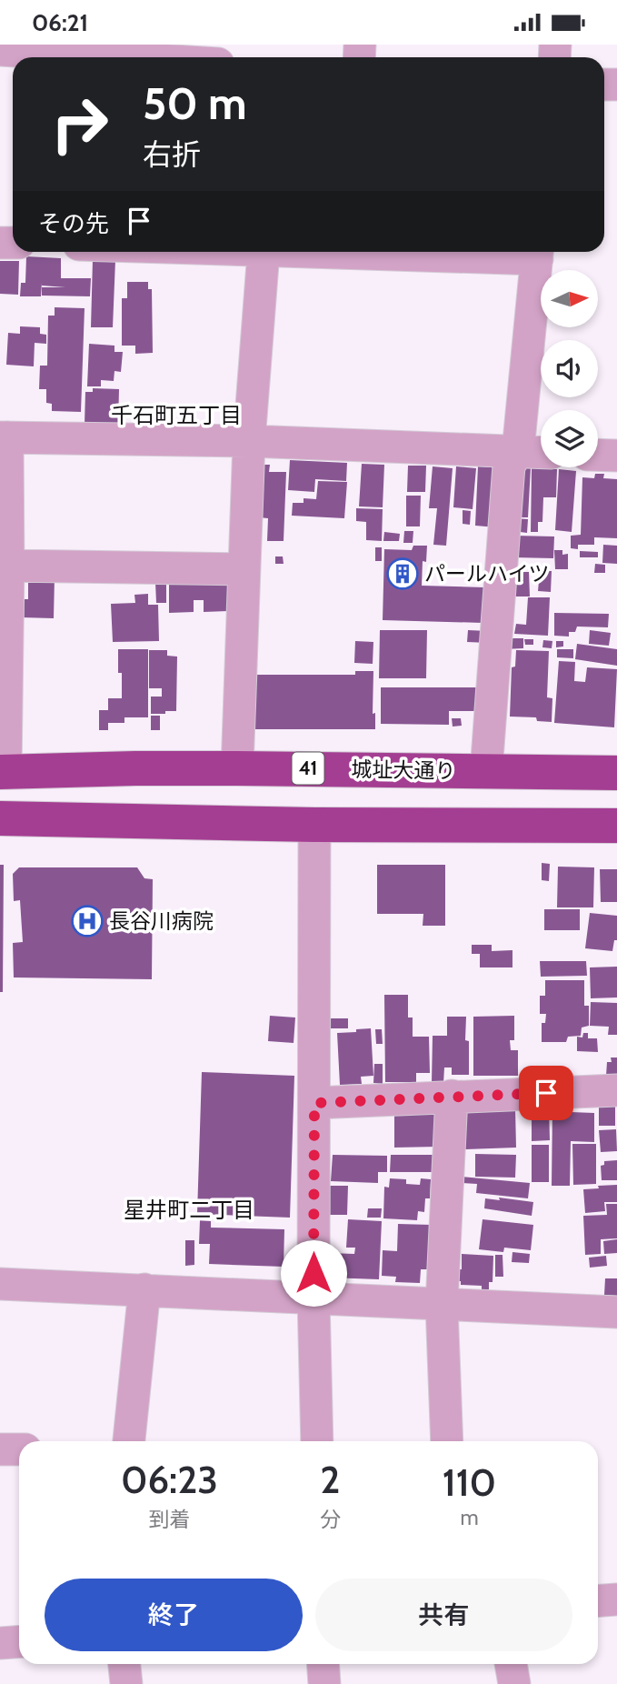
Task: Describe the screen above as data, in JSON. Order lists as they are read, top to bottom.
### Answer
{
  "streets": {
    "highway": ["41", "城址大通り"]
  },
  "districts": ["千石町五丁目", "星井町二丁目"],
  "places": {
    "building": ["パールハイツ"],
    "hospital": ["長谷川病院"]
  },
  "north": "right",
  "page": {
    "status": "06:21",
    "turn": ["50 m", "右折"],
    "then": "その先",
    "eta": [
      "06:23",
      "到着",
      "2",
      "分",
      "110",
      "m"
    ],
    "buttons": ["終了", "共有"]
  }
}
